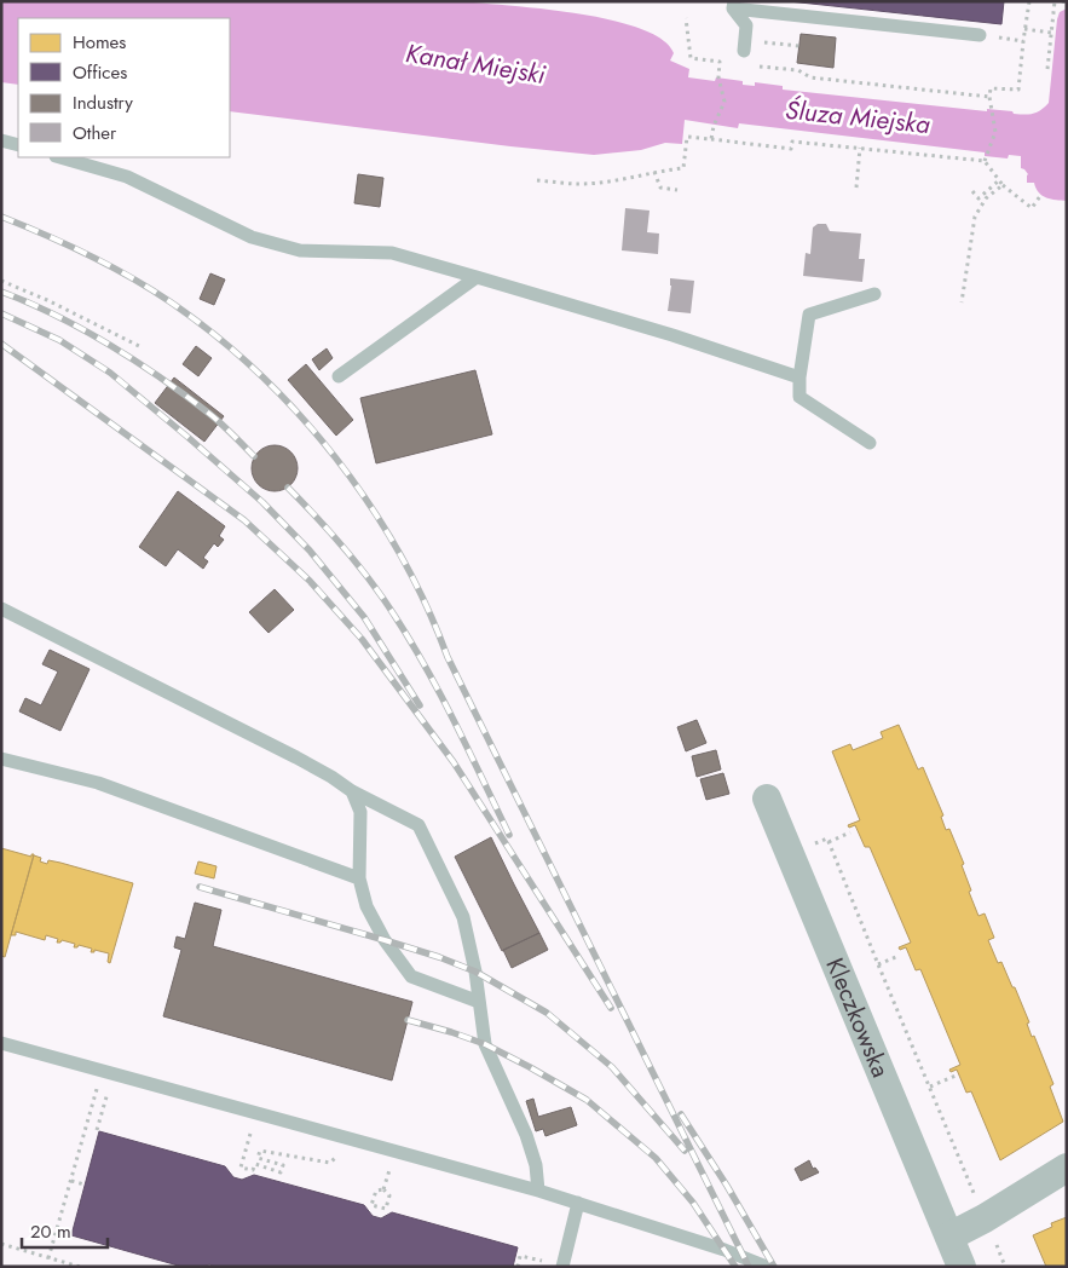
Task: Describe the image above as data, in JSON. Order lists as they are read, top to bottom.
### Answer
{
  "streets": {
    "street": ["Kleczkowska"]
  },
  "water": ["Kanał Miejski", "Śluza Miejska"],
  "legend": [
    "Homes",
    "Offices",
    "Industry",
    "Other"
  ],
  "scale_bar": "20 m"
}
